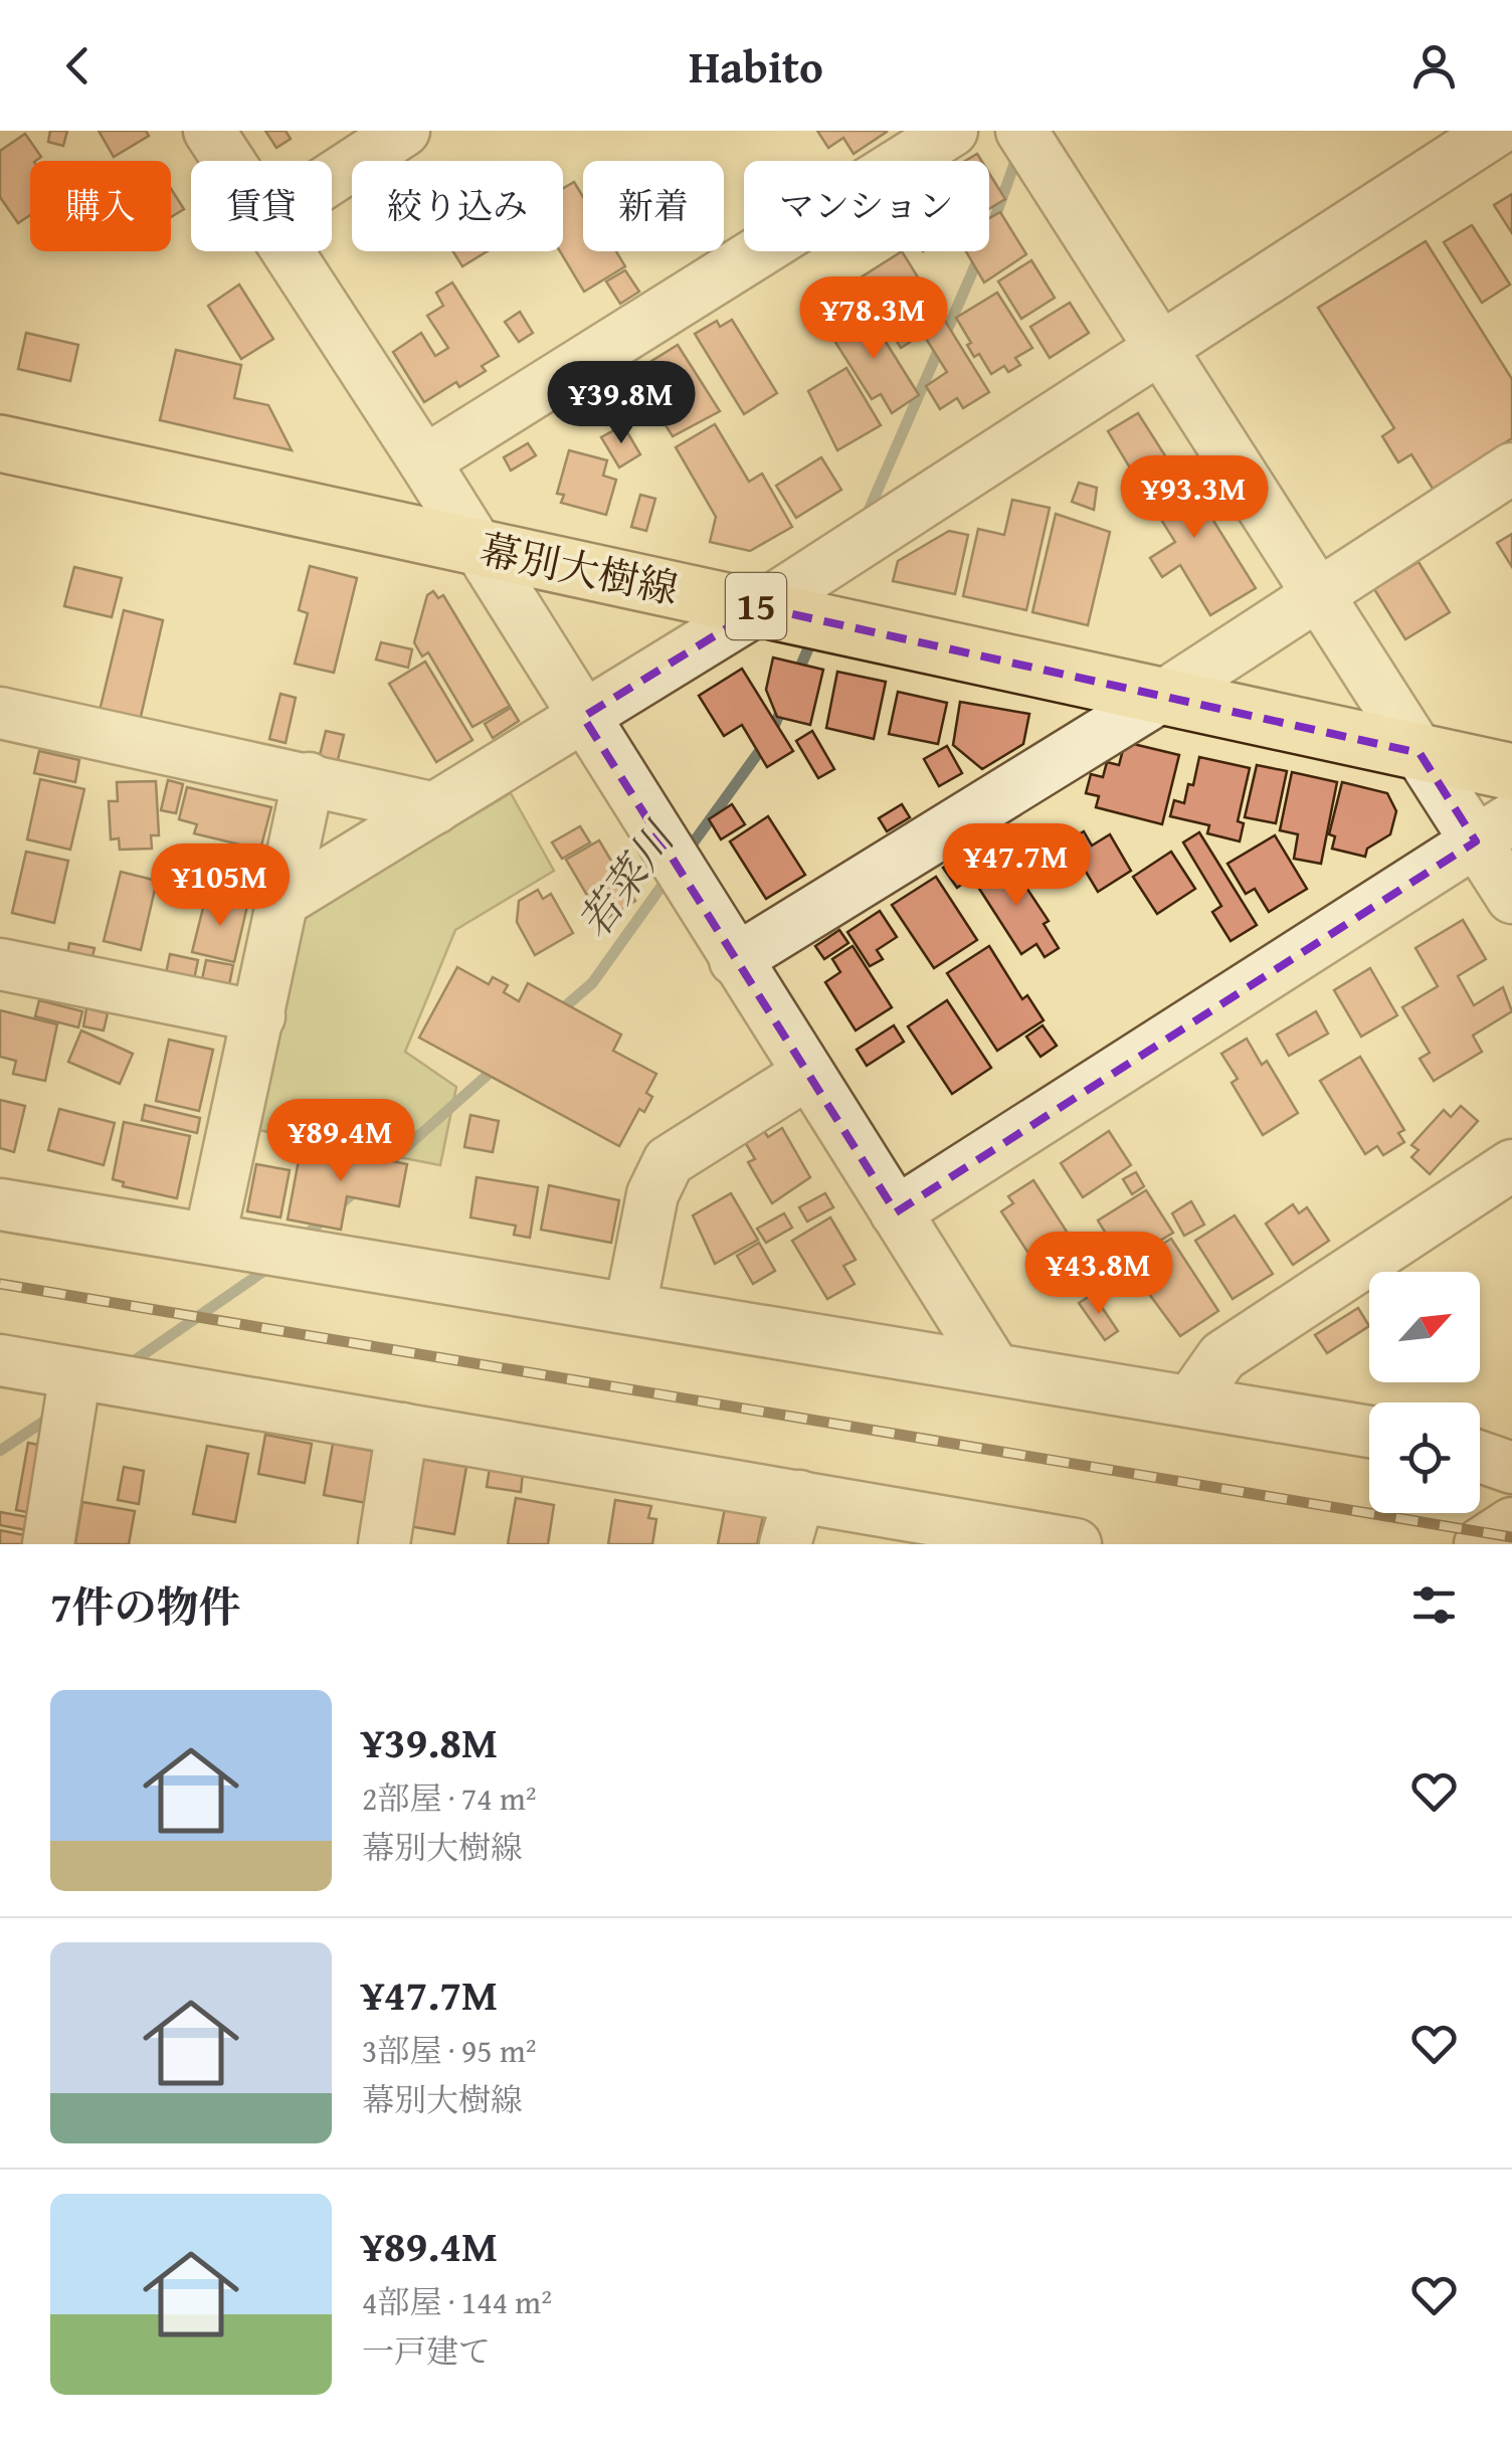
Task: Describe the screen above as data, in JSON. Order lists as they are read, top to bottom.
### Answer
{
  "streets": {
    "main road": ["幕別大樹線", "15"]
  },
  "water": ["若菜川"],
  "north": "top right",
  "page": {
    "header": "Habito",
    "chip": [
      "購入",
      "賃貸",
      "絞り込み",
      "新着",
      "マンション"
    ],
    "price": [
      "¥78.3M",
      "¥39.8M",
      "¥93.3M",
      "¥47.7M",
      "¥105M",
      "¥89.4M",
      "¥43.8M"
    ],
    "heading": "7件の物件",
    "list": [
      {
        "name": "¥39.8M",
        "note": "2部屋 · 74 m² · 幕別大樹線"
      },
      {
        "name": "¥47.7M",
        "note": "3部屋 · 95 m² · 幕別大樹線"
      },
      {
        "name": "¥89.4M",
        "note": "4部屋 · 144 m² · 一戸建て"
      }
    ]
  }
}
